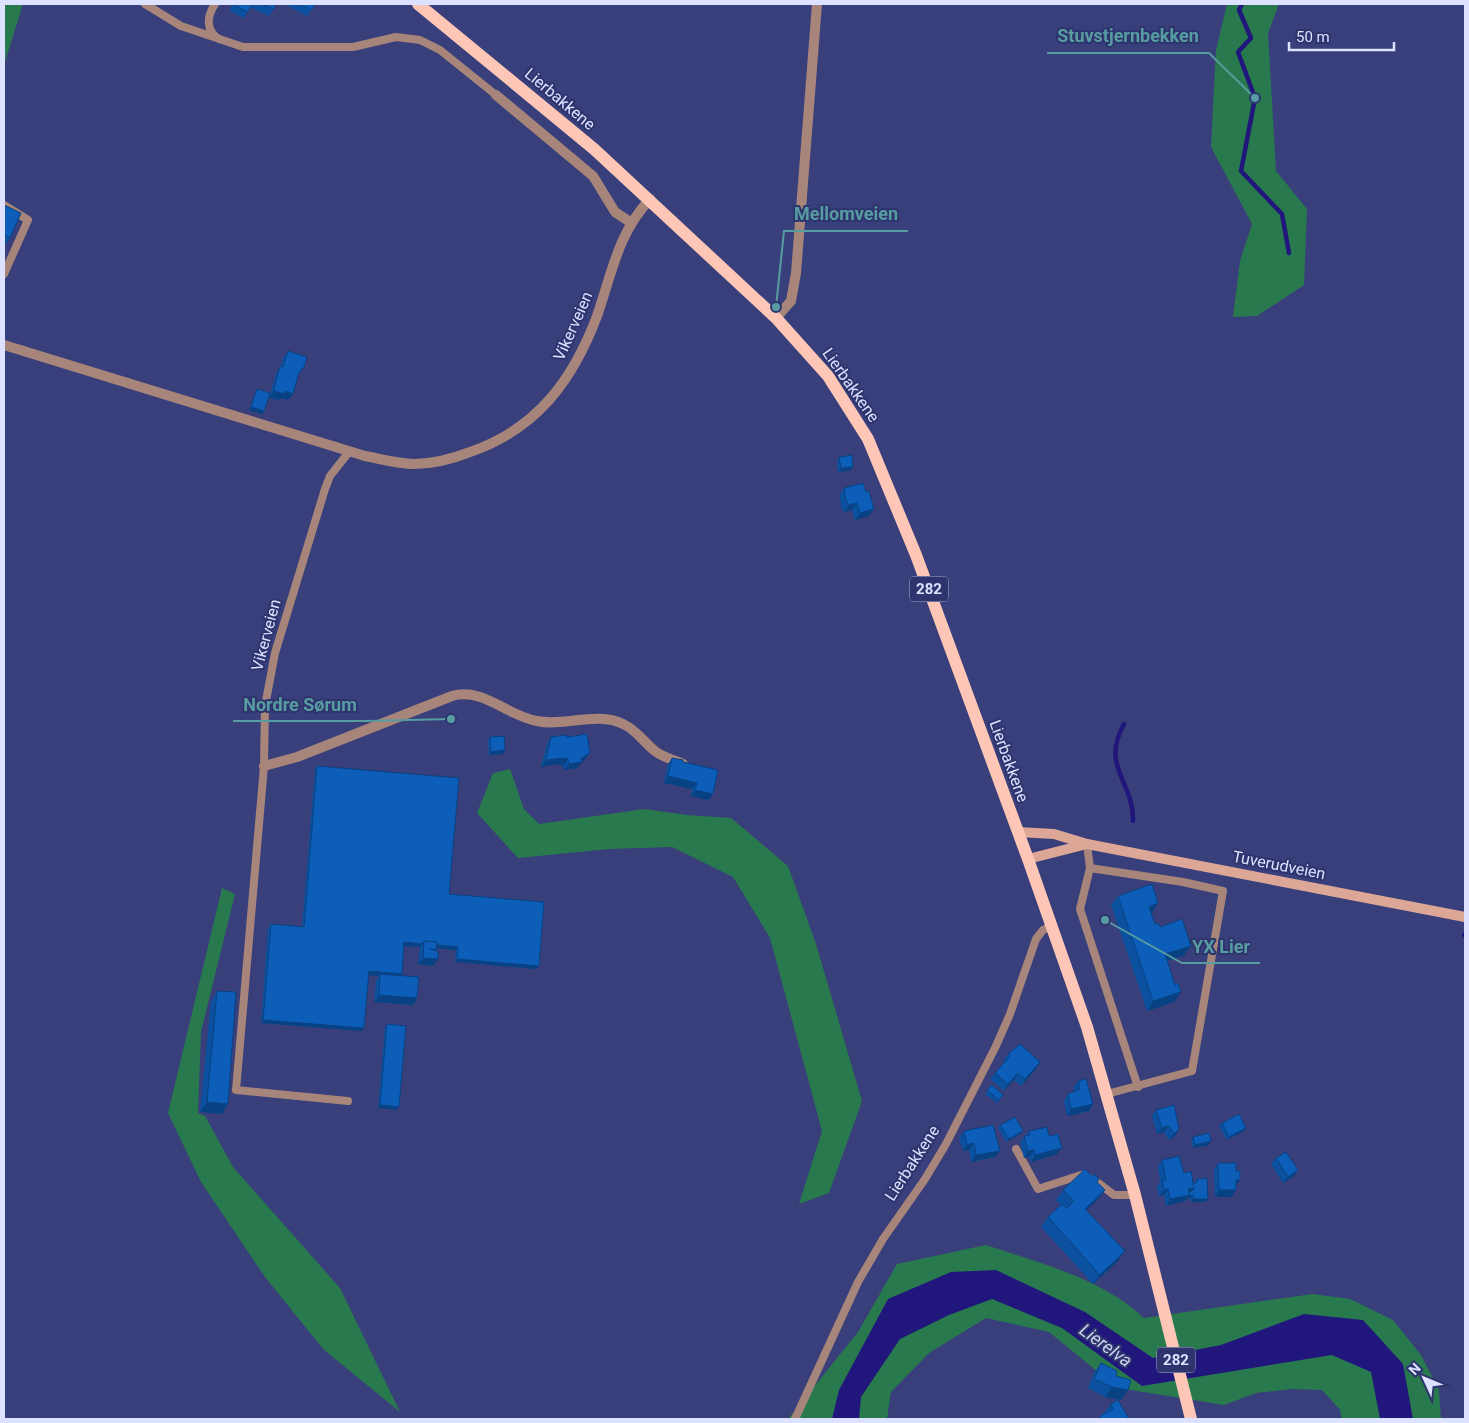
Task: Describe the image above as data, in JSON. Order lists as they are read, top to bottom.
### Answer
{
  "streets": {
    "main road": ["Lierbakkene", "282", "Tuverudveien"],
    "street": ["Vikerveien"]
  },
  "crossings": [
    ["Lierbakkene", "Vikerveien"],
    ["Lierbakkene", "Tuverudveien"]
  ],
  "water": ["Lierelva"],
  "places": [
    "Stuvstjernbekken",
    "Mellomveien",
    "Nordre Sørum",
    "YX Lier"
  ],
  "scale_bar": "50 m",
  "north": "top left"
}
